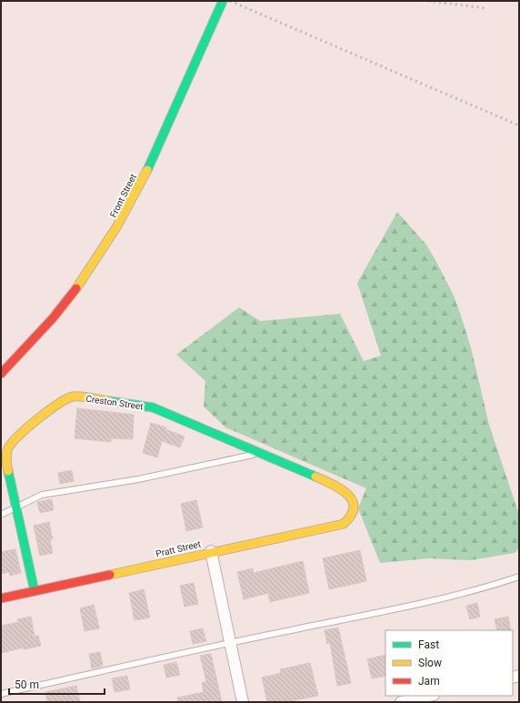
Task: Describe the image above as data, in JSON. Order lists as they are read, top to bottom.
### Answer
{
  "streets": {
    "street": ["Front Street", "Creston Street", "Pratt Street"]
  },
  "crossings": [
    ["Creston Street", "Pratt Street"]
  ],
  "legend": ["Fast", "Slow", "Jam"],
  "scale_bar": "50 m"
}
